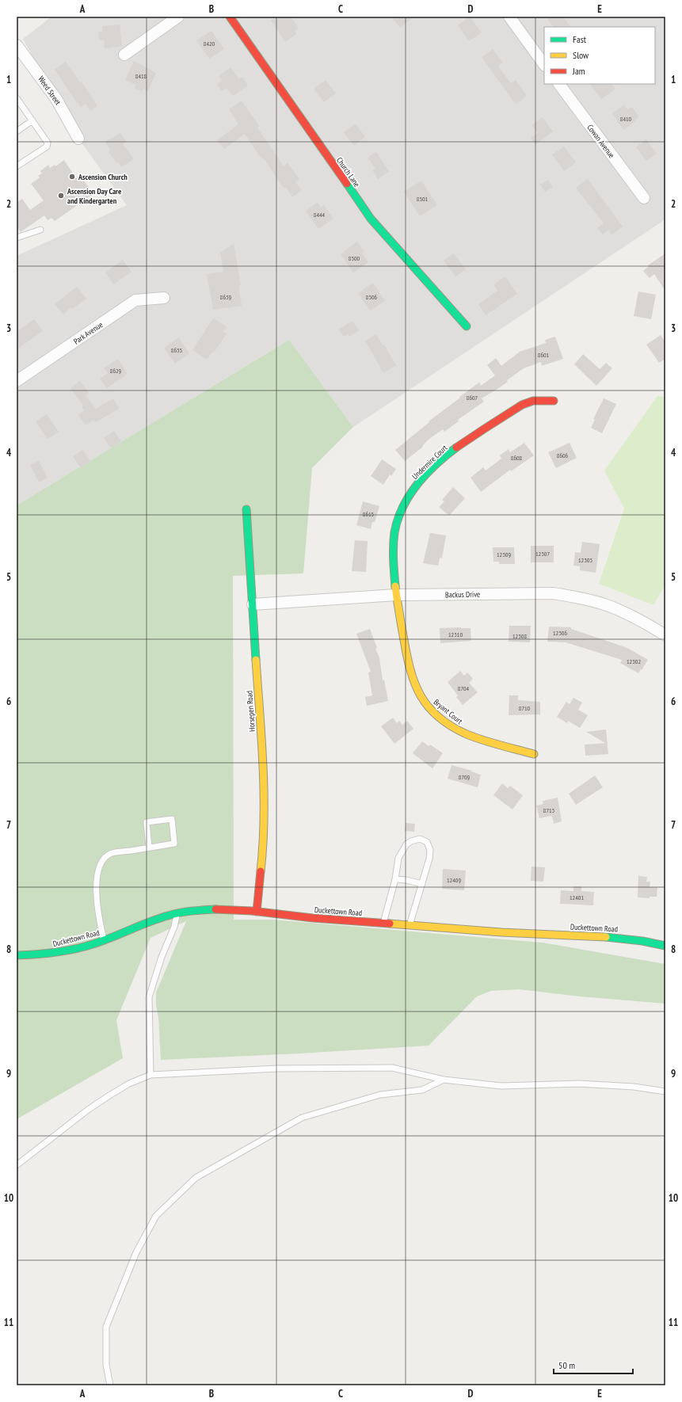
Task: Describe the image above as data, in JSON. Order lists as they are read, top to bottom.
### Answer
{
  "streets": {
    "street": [
      "Weed Street",
      "Cowan Avenue",
      "Church Lane",
      "Park Avenue",
      "Undermire Court",
      "Backus Drive",
      "Horsepen Road",
      "Bryant Court",
      "Duckettown Road"
    ]
  },
  "crossings": [
    ["Undermire Court", "Backus Drive"],
    ["Undermire Court", "Bryant Court"],
    ["Backus Drive", "Horsepen Road"],
    ["Backus Drive", "Bryant Court"],
    ["Horsepen Road", "Duckettown Road"]
  ],
  "places": ["Ascension Church", "Ascension Day Care and Kindergarten"],
  "house_numbers": [
    "8420",
    "8418",
    "8410",
    "8501",
    "8444",
    "8500",
    "8639",
    "8506",
    "8635",
    "8601",
    "8629",
    "8607",
    "8606",
    "8608",
    "8615",
    "12307",
    "12309",
    "12305",
    "12306",
    "12310",
    "12308",
    "12302",
    "8704",
    "8710",
    "8709",
    "8713",
    "12409",
    "12401"
  ],
  "legend": ["Fast", "Slow", "Jam"],
  "scale_bar": "50 m",
  "grid": {
    "columns": [
      "A",
      "B",
      "C",
      "D",
      "E"
    ],
    "rows": [
      "1",
      "2",
      "3",
      "4",
      "5",
      "6",
      "7",
      "8",
      "9",
      "10",
      "11"
    ]
  }
}
